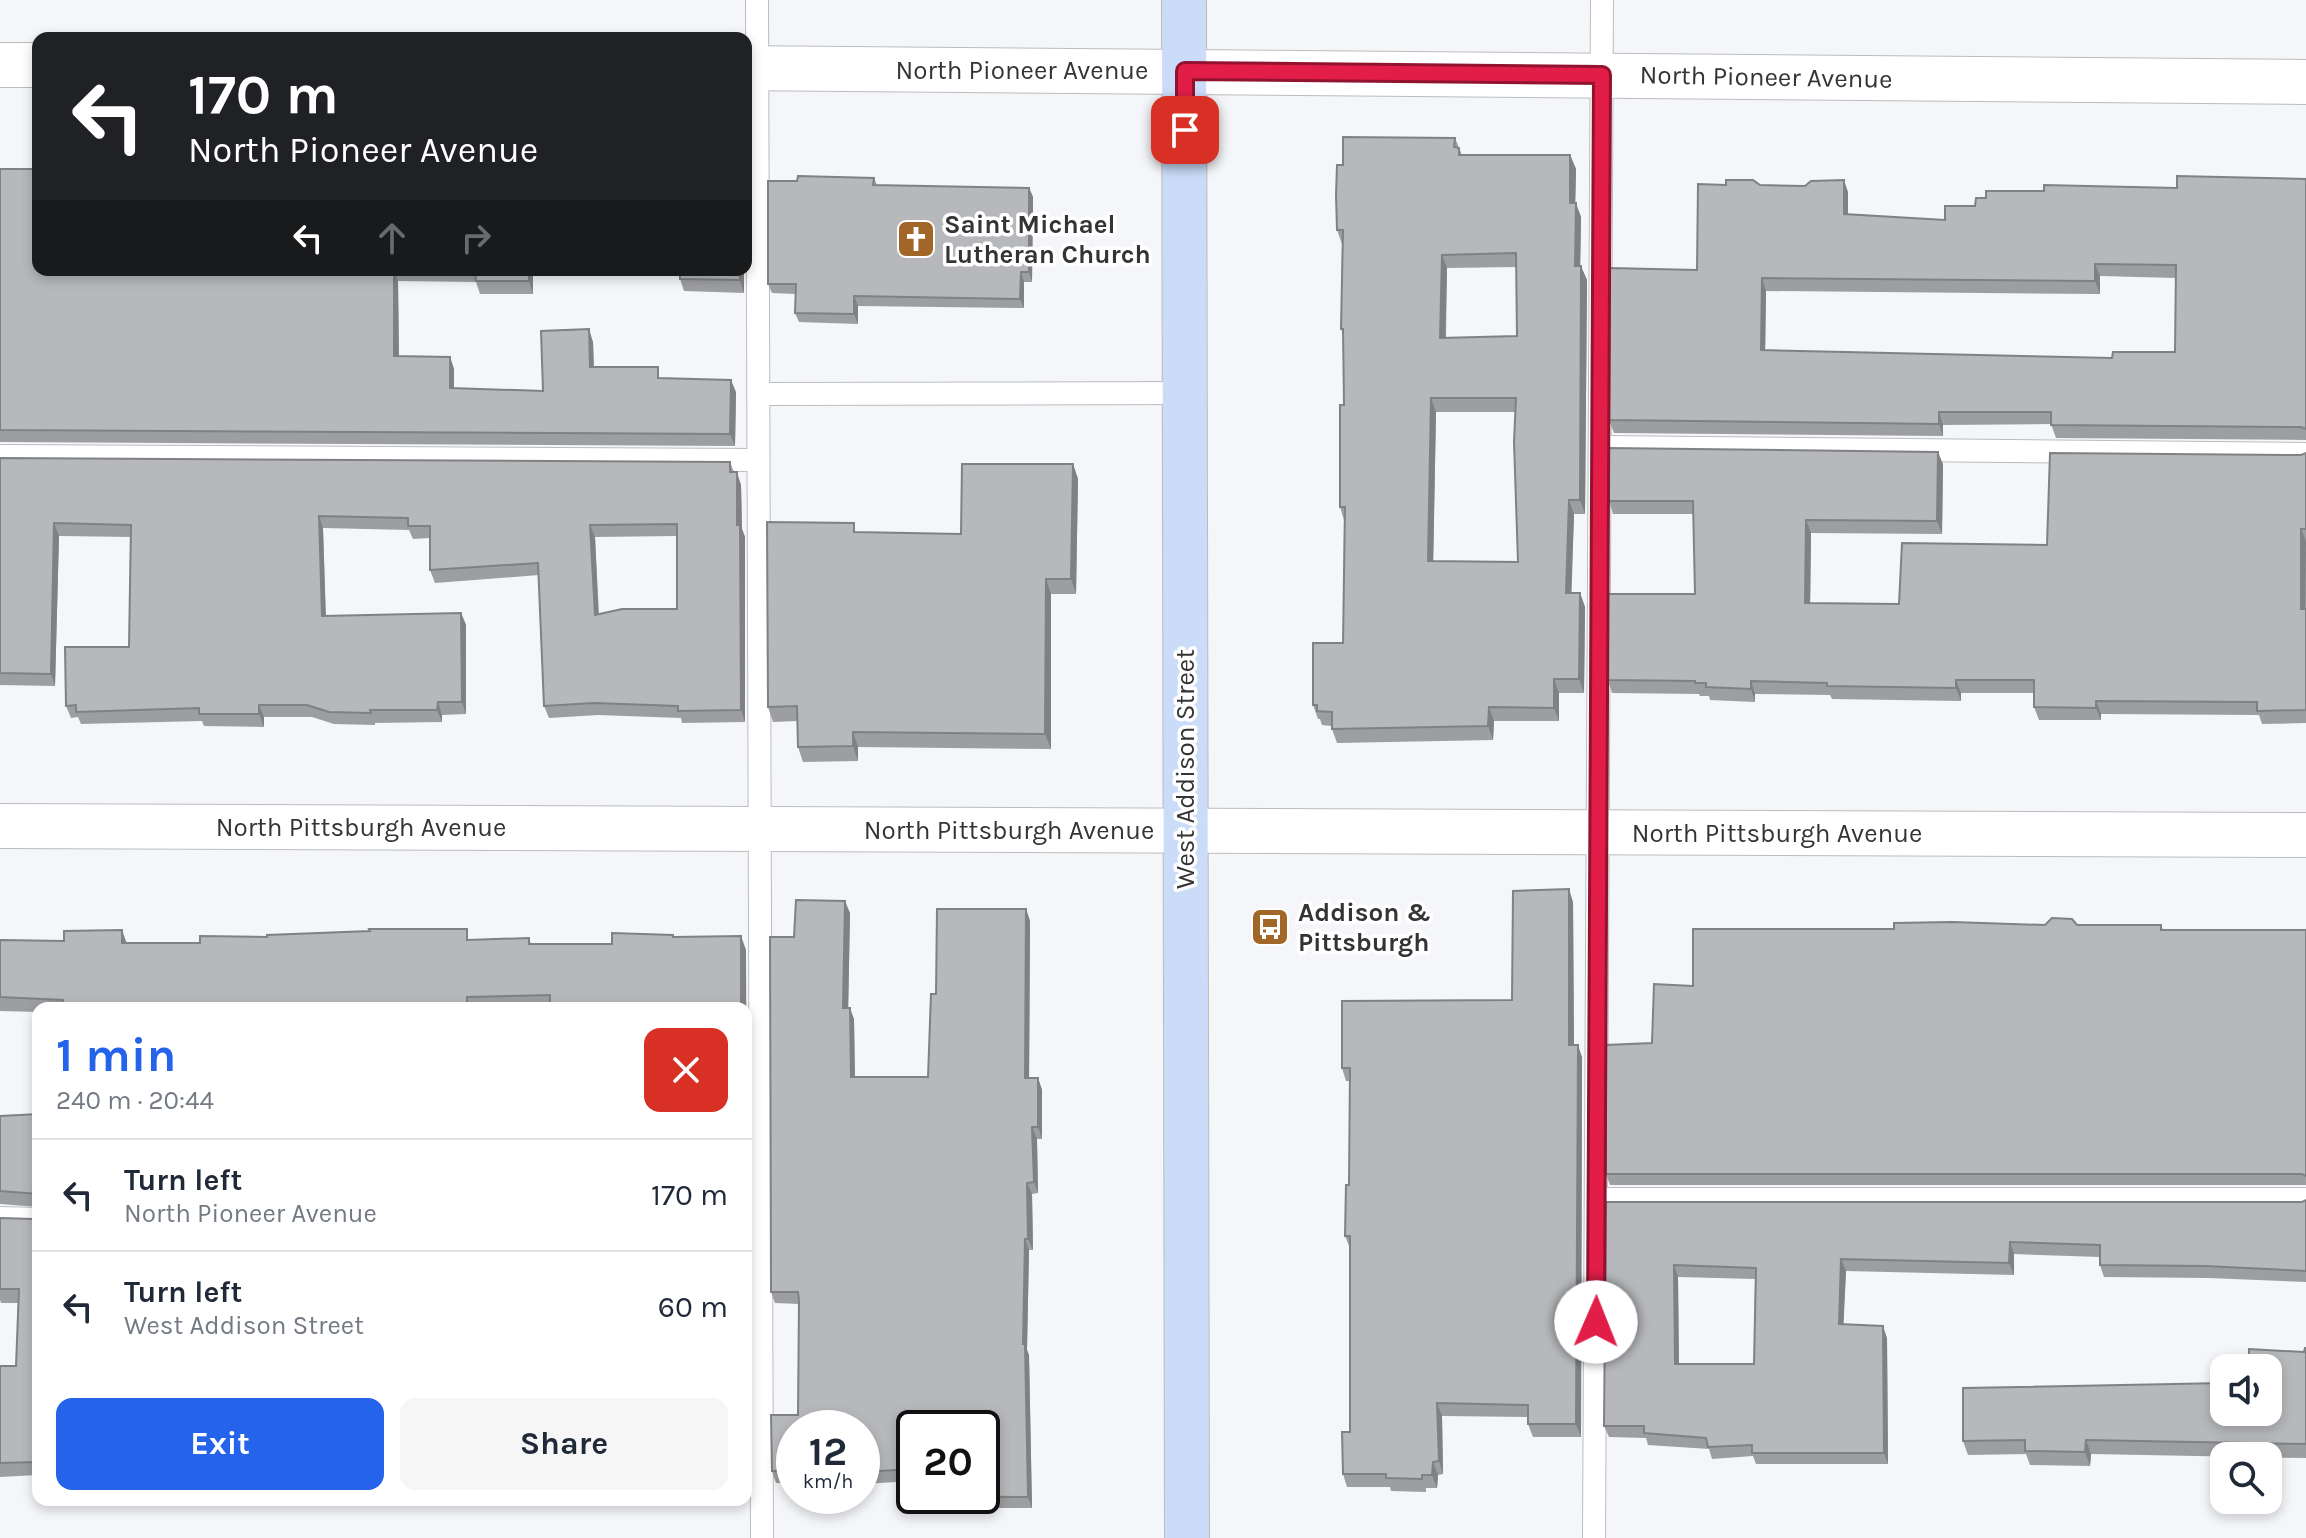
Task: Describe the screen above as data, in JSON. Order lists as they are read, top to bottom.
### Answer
{
  "streets": {
    "street": ["North Pioneer Avenue", "West Addison Street", "North Pittsburgh Avenue"]
  },
  "crossings": [
    ["North Pioneer Avenue", "West Addison Street"],
    ["West Addison Street", "North Pittsburgh Avenue"]
  ],
  "places": {
    "church": ["Saint Michael Lutheran Church"],
    "bus stop": ["Addison & Pittsburgh"]
  },
  "page": {
    "turn": ["170 m", "North Pioneer Avenue"],
    "heading": ["1 min", "240 m · 20:44"],
    "list": [
      {
        "name": "Turn left",
        "note": "North Pioneer Avenue",
        "value": "170 m"
      },
      {
        "name": "Turn left",
        "note": "West Addison Street",
        "value": "60 m"
      }
    ],
    "buttons": ["Exit", "Share"],
    "speed": "12 km/h",
    "limit": "20"
  }
}
